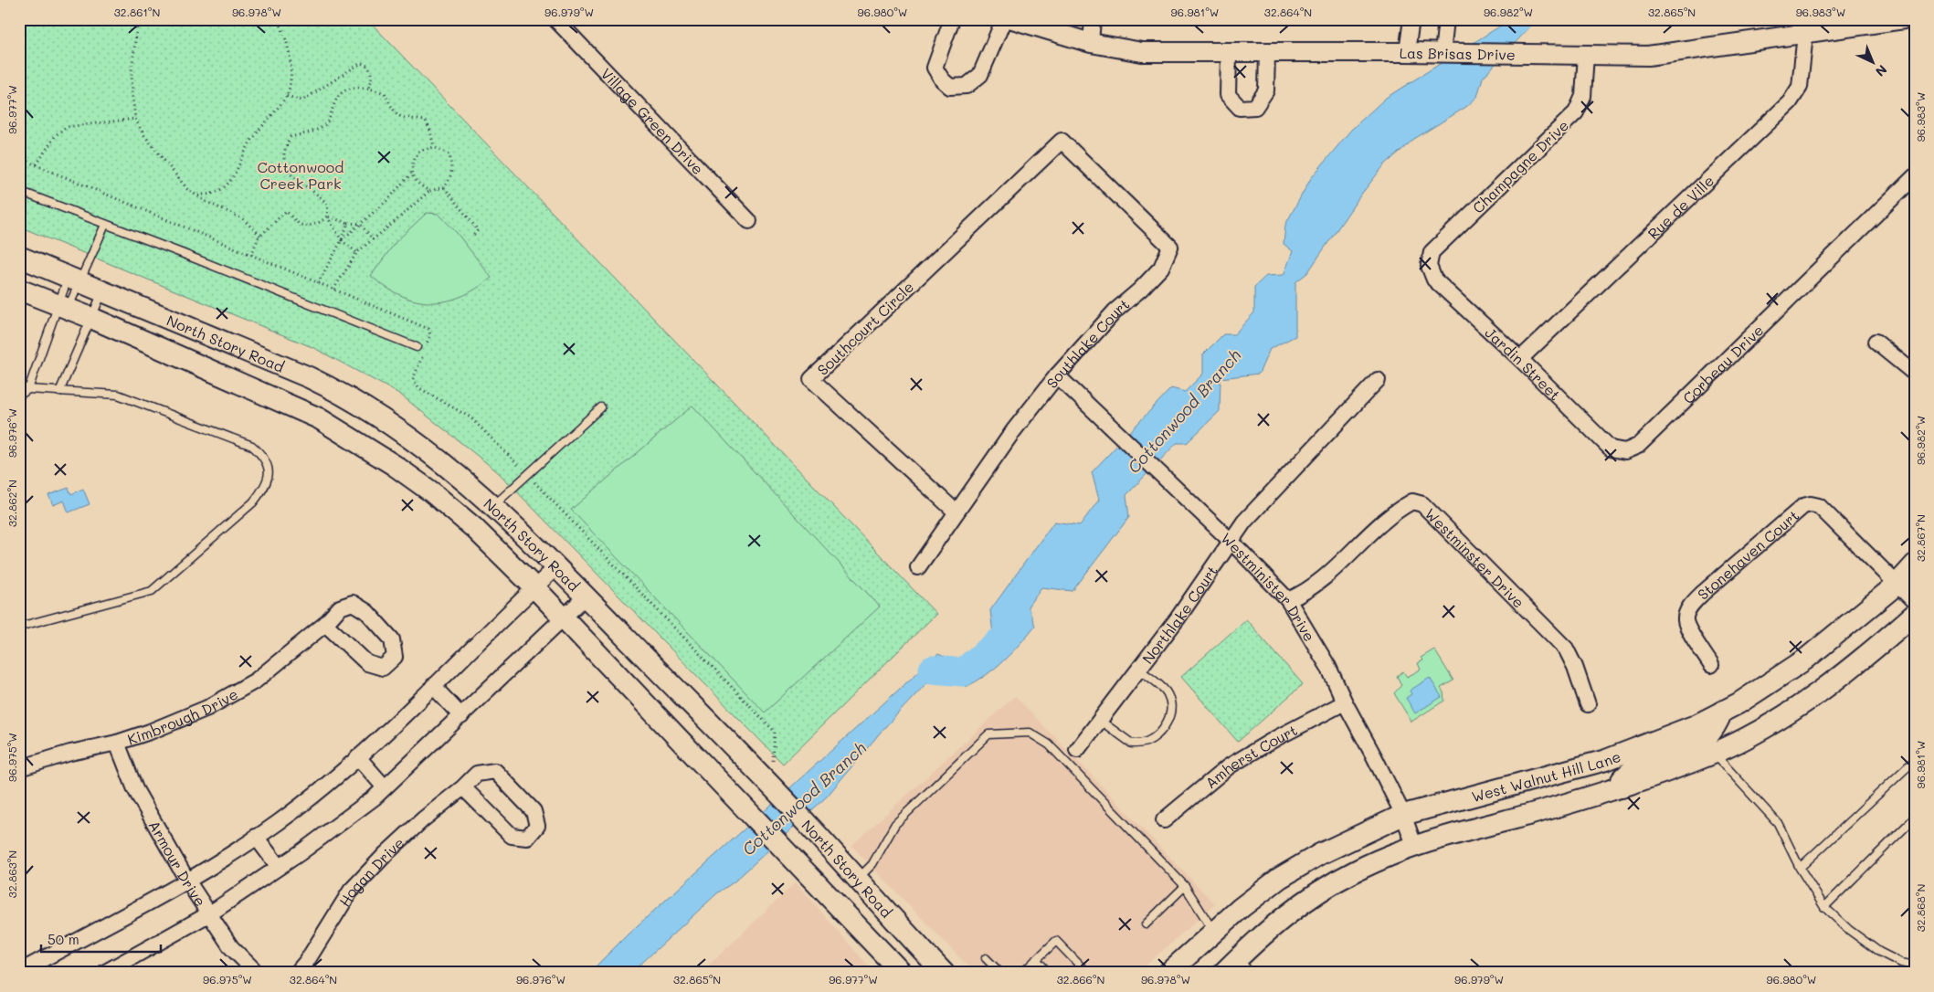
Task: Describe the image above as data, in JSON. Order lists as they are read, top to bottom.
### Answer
{
  "streets": {
    "main road": ["North Story Road", "West Walnut Hill Lane"],
    "street": [
      "Las Brisas Drive",
      "Village Green Drive",
      "Champagne Drive",
      "Rue de Ville",
      "Southcourt Circle",
      "Southlake Court",
      "Jardin Street",
      "Corbeau Drive",
      "Stonehaven Court",
      "Westminster Drive",
      "Westminister Drive",
      "Northlake Court",
      "Kimbrough Drive",
      "Amherst Court",
      "Armour Drive",
      "Hogan Drive"
    ]
  },
  "crossings": [
    ["Las Brisas Drive", "Champagne Drive"],
    ["Las Brisas Drive", "Rue de Ville"],
    ["Champagne Drive", "Jardin Street"],
    ["Rue de Ville", "Jardin Street"],
    ["Southcourt Circle", "Southlake Court"],
    ["Southlake Court", "Westminister Drive"],
    ["Jardin Street", "Corbeau Drive"],
    ["Stonehaven Court", "West Walnut Hill Lane"],
    ["Westminster Drive", "Westminister Drive"],
    ["Westminister Drive", "Northlake Court"],
    ["Westminister Drive", "Amherst Court"],
    ["Westminister Drive", "West Walnut Hill Lane"],
    ["Kimbrough Drive", "Armour Drive"]
  ],
  "water": ["Cottonwood Branch"],
  "parks": ["Cottonwood Creek Park"],
  "scale_bar": "50 m",
  "north": "bottom right",
  "coordinates": [
    "32.861°N",
    "96.978°W",
    "96.979°W",
    "96.980°W",
    "96.981°W",
    "32.864°N",
    "96.982°W",
    "32.865°N",
    "96.983°W",
    "96.977°W",
    "96.976°W",
    "32.862°N",
    "32.867°N",
    "96.975°W",
    "32.863°N",
    "32.868°N",
    "32.866°N"
  ]
}
